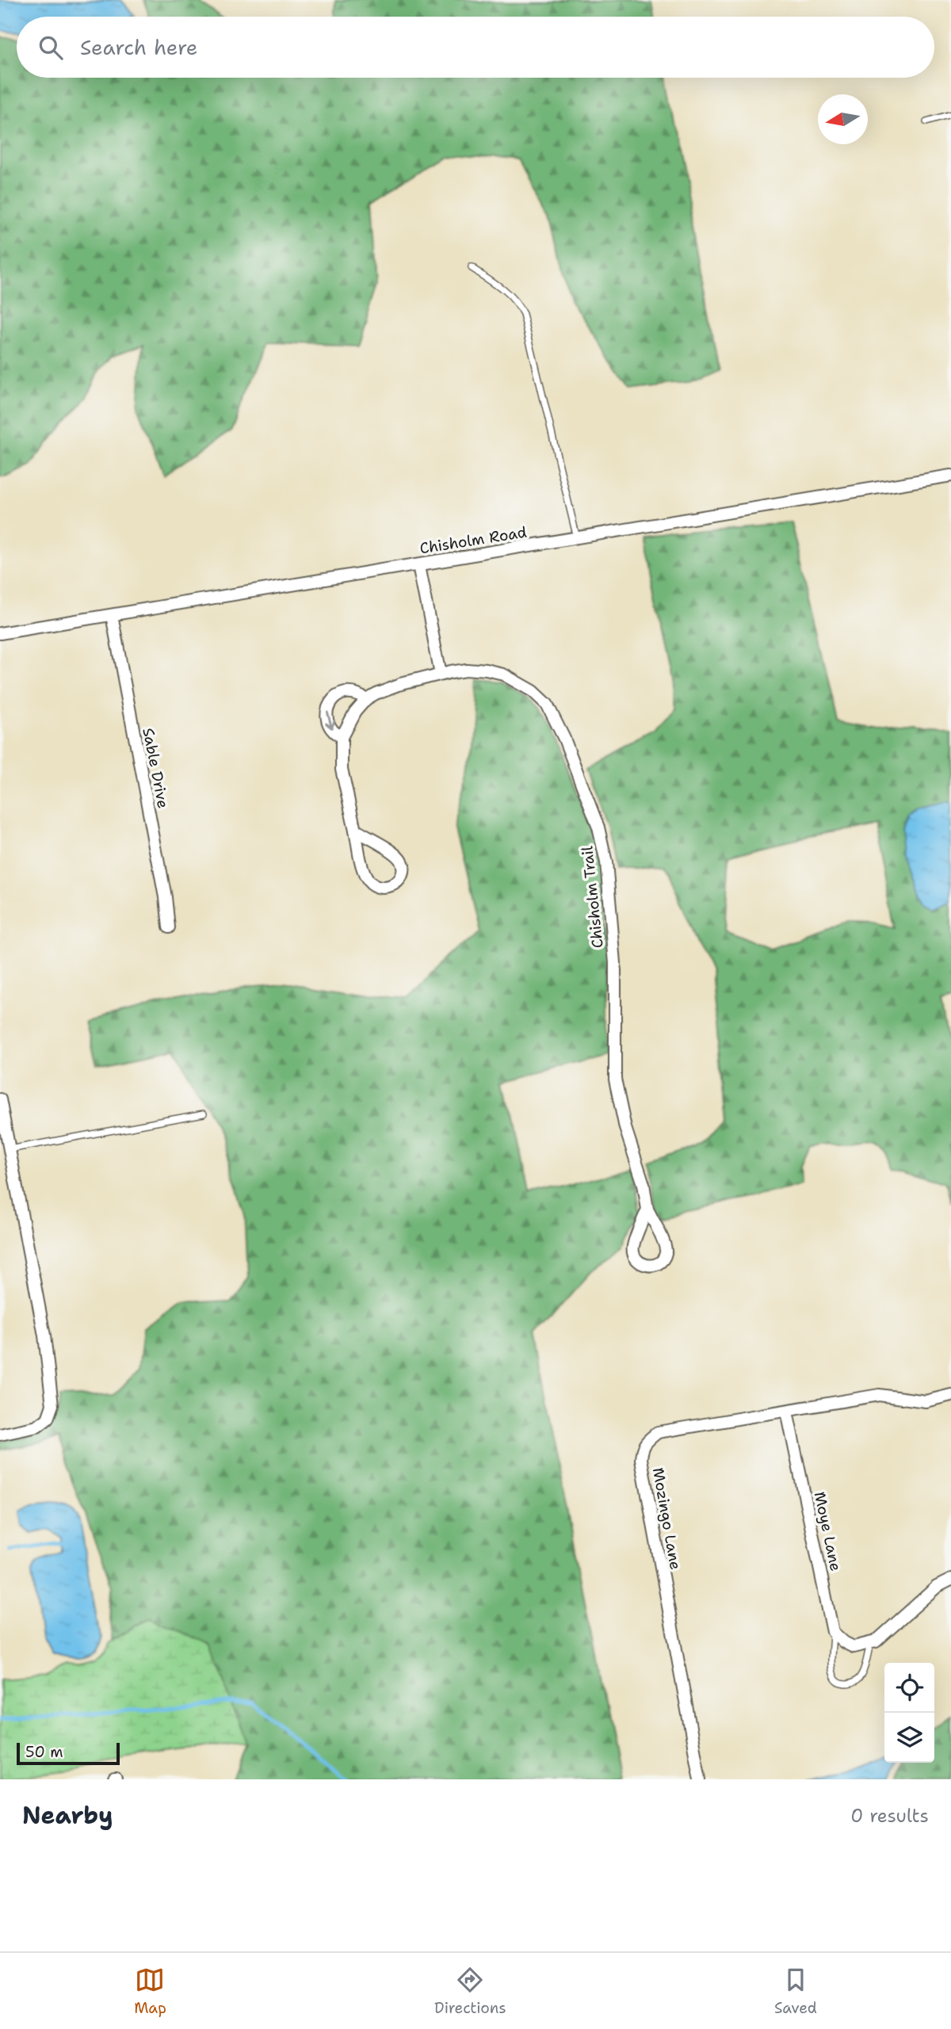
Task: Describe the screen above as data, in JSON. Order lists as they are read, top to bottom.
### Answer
{
  "streets": {
    "street": [
      "Chisholm Road",
      "Sable Drive",
      "Chisholm Trail",
      "Mozingo Lane",
      "Moye Lane"
    ]
  },
  "crossings": [
    ["Chisholm Road", "Sable Drive"],
    ["Mozingo Lane", "Moye Lane"]
  ],
  "scale_bar": "50 m",
  "north": "left",
  "page": {
    "search": "Search here",
    "scale": "50 m",
    "heading": ["Nearby", "0 results"],
    "nav": ["Map", "Directions", "Saved"]
  }
}
